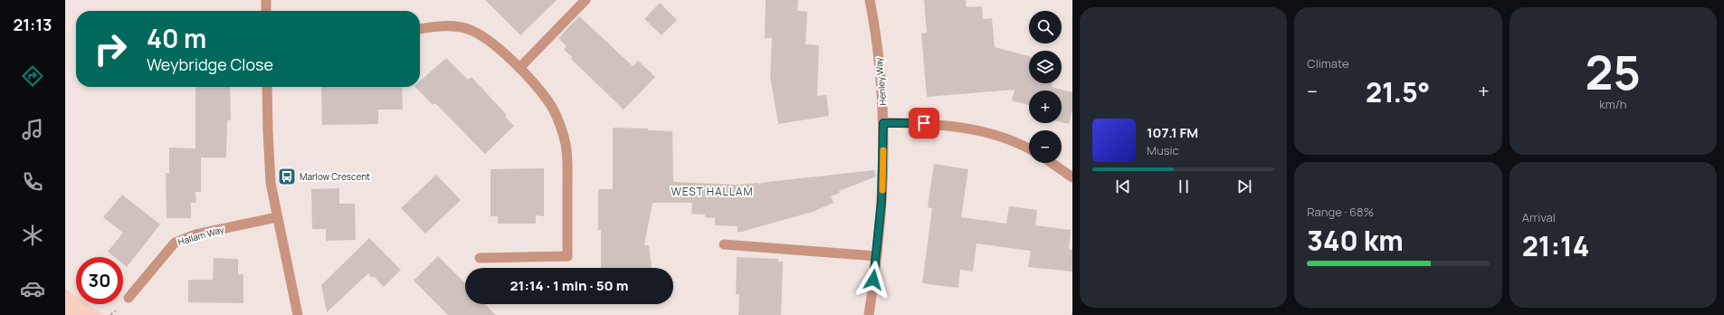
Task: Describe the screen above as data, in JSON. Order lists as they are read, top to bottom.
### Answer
{
  "streets": {
    "street": ["Henley Way", "Hallam Way"]
  },
  "districts": ["WEST HALLAM"],
  "places": {
    "bus stop": ["Marlow Crescent"]
  },
  "page": {
    "tabs": "21:13",
    "tile": [
      "Climate",
      ["25", "km/h"],
      ["Range · 68%", "340 km"],
      ["Arrival", "21:14"]
    ],
    "map_buttons": ["+", "−"],
    "turn": ["40 m", "Weybridge Close"],
    "heat": ["−", "21.5°", "+"],
    "song": ["107.1 FM", "Music"],
    "limit": "30",
    "trip": "21:14 · 1 min · 50 m"
  }
}
